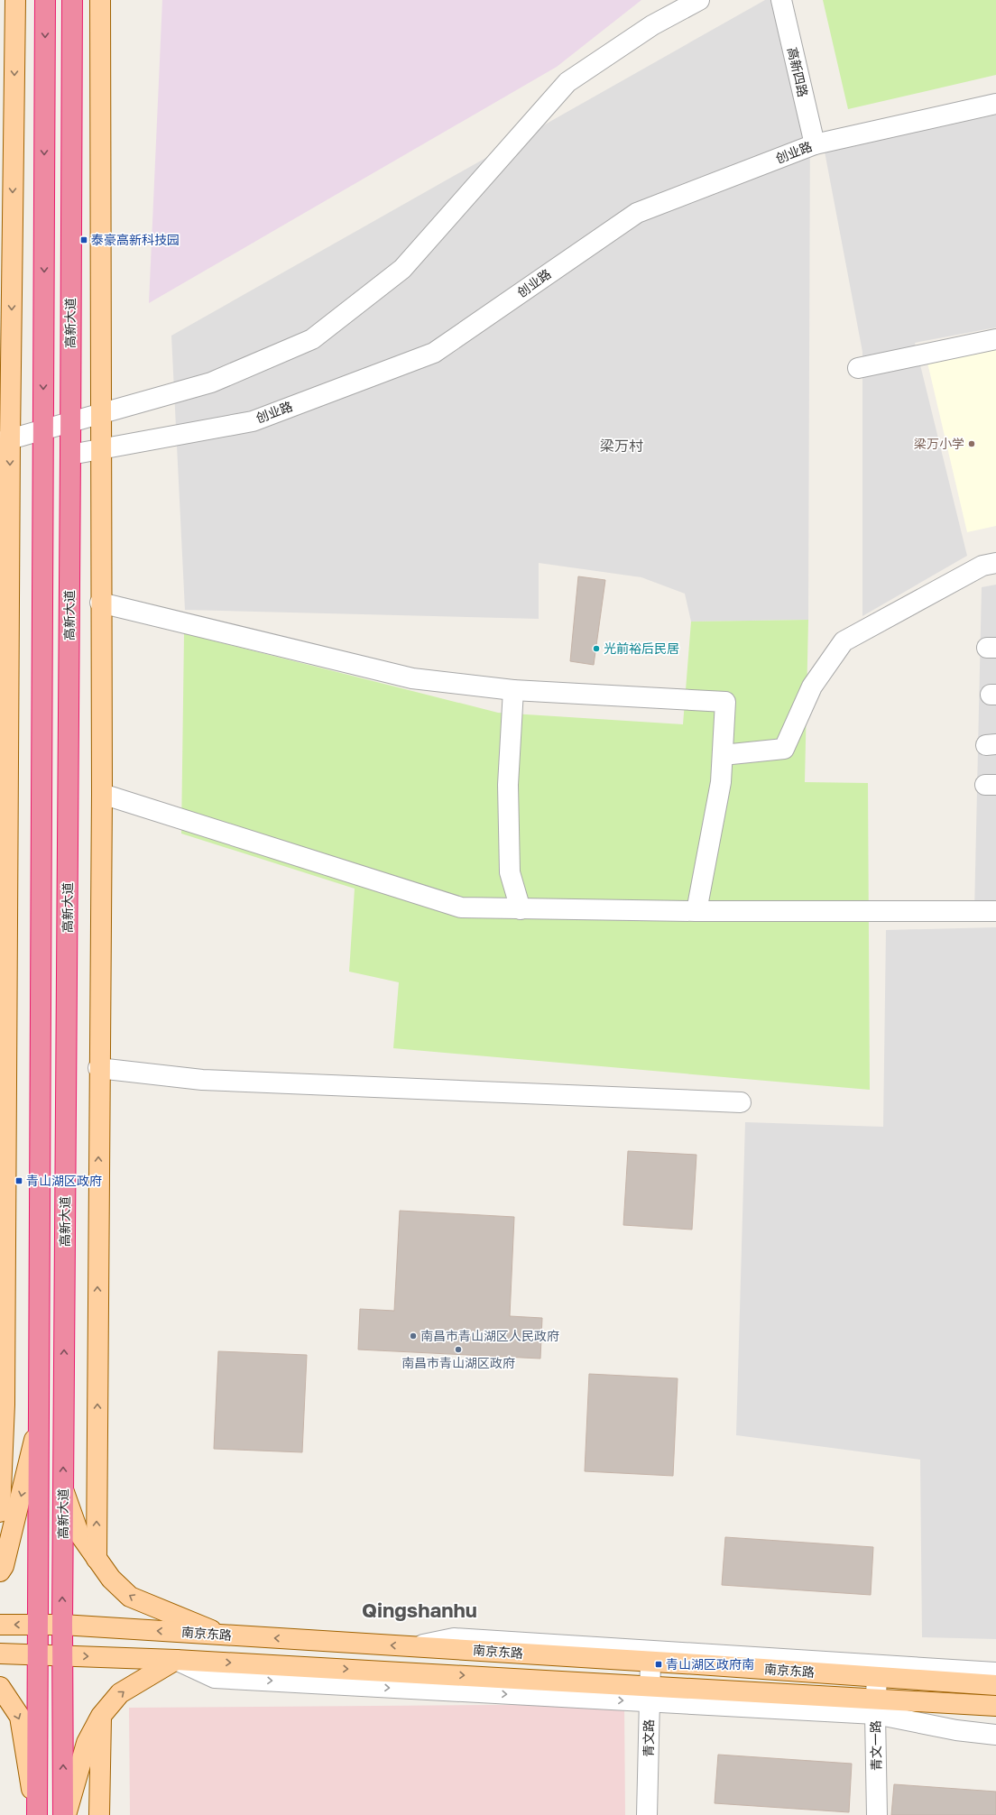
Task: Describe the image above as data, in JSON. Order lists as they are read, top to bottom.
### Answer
{
  "streets": {
    "highway": ["高新大道"],
    "main road": ["南京东路"],
    "street": [
      "高新四路",
      "创业路",
      "青文路",
      "青文一路"
    ]
  },
  "crossings": [
    ["高新四路", "创业路"],
    ["创业路", "高新大道"],
    ["高新大道", "南京东路"],
    ["南京东路", "青文路"],
    ["南京东路", "青文一路"]
  ],
  "districts": ["梁万村", "Qingshanhu"],
  "places": {
    "transit": ["泰豪高新科技园", "青山湖区政府", "青山湖区政府南"],
    "other": [
      "梁万小学",
      "光前裕后民居",
      "南昌市青山湖区人民政府",
      "南昌市青山湖区政府"
    ]
  }
}
